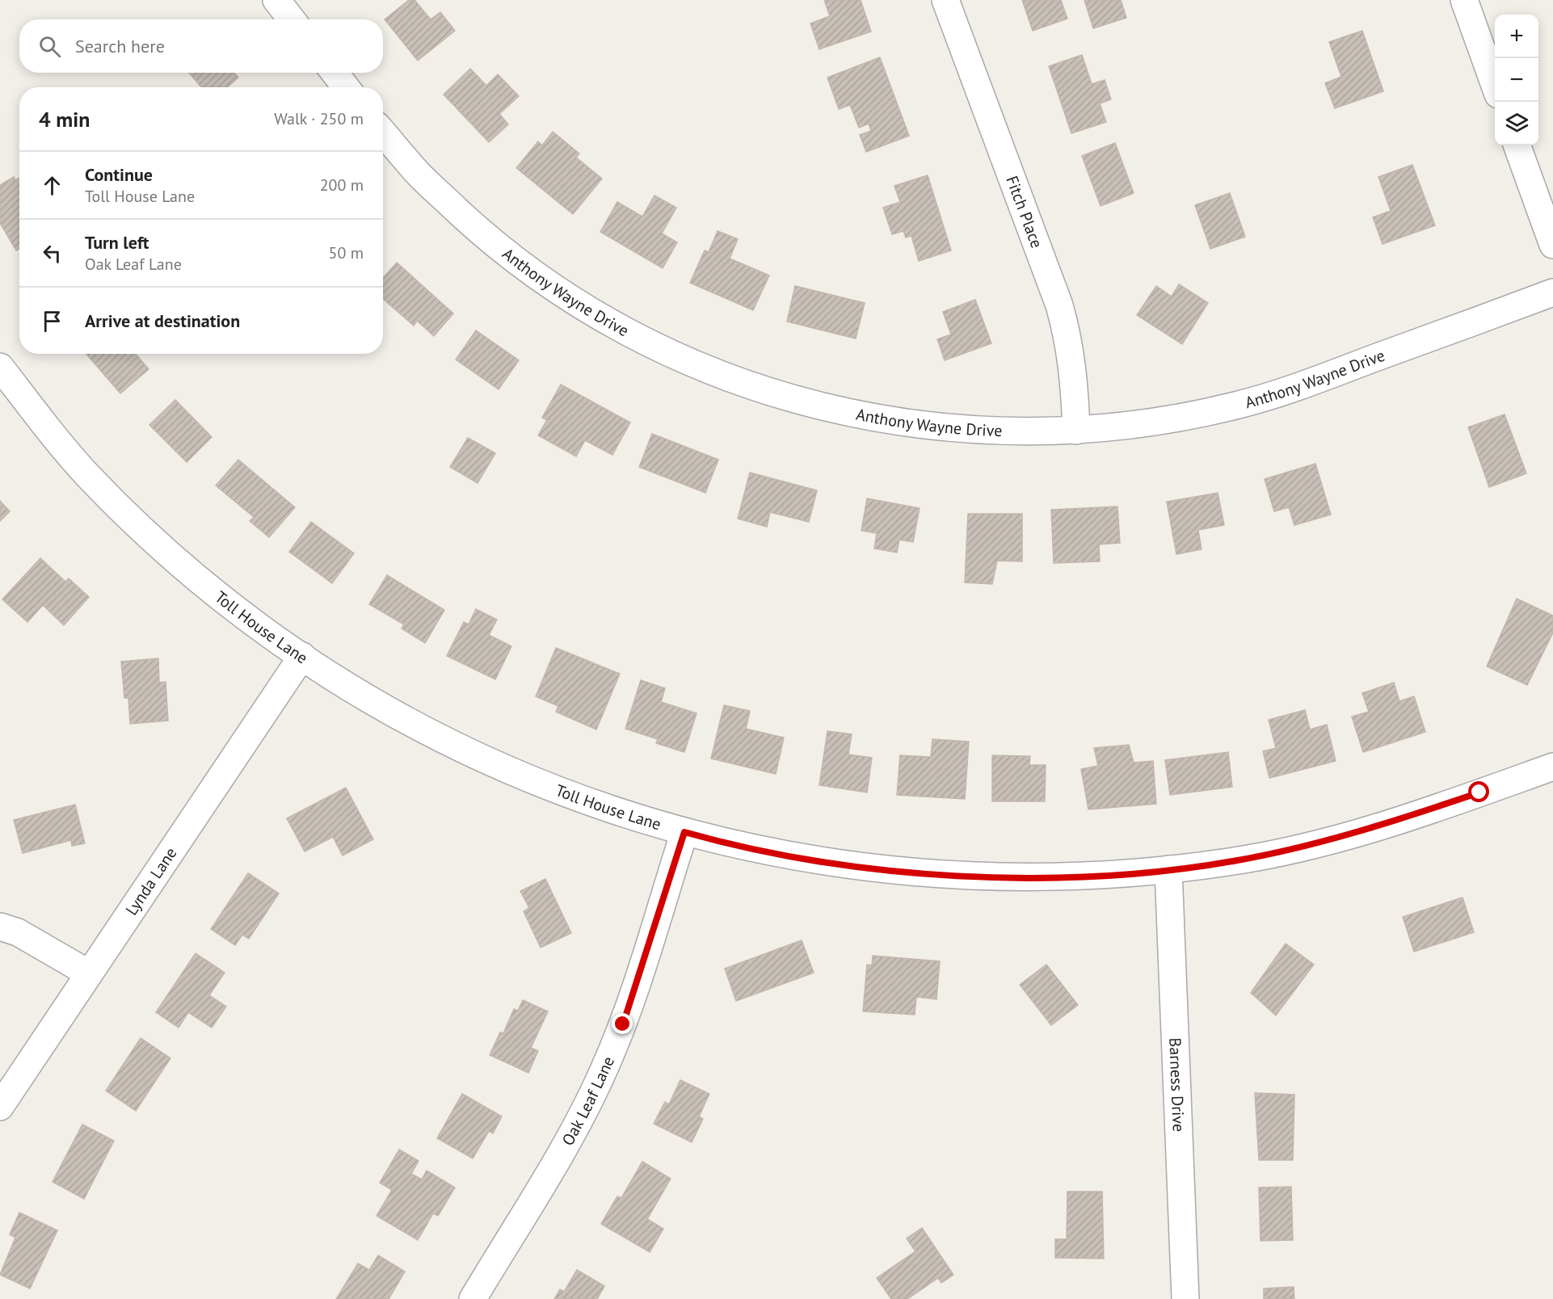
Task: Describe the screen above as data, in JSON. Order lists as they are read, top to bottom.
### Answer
{
  "streets": {
    "street": [
      "Fitch Place",
      "Anthony Wayne Drive",
      "Toll House Lane",
      "Lynda Lane",
      "Barness Drive",
      "Oak Leaf Lane"
    ]
  },
  "crossings": [
    ["Fitch Place", "Anthony Wayne Drive"],
    ["Toll House Lane", "Lynda Lane"],
    ["Toll House Lane", "Barness Drive"],
    ["Toll House Lane", "Oak Leaf Lane"]
  ],
  "page": {
    "map_buttons": ["+", "−"],
    "search": "Search here",
    "heading": ["4 min", "Walk · 250 m"],
    "list": [
      ["Continue", "Toll House Lane", "200 m"],
      ["Turn left", "Oak Leaf Lane", "50 m"],
      "Arrive at destination"
    ]
  }
}
